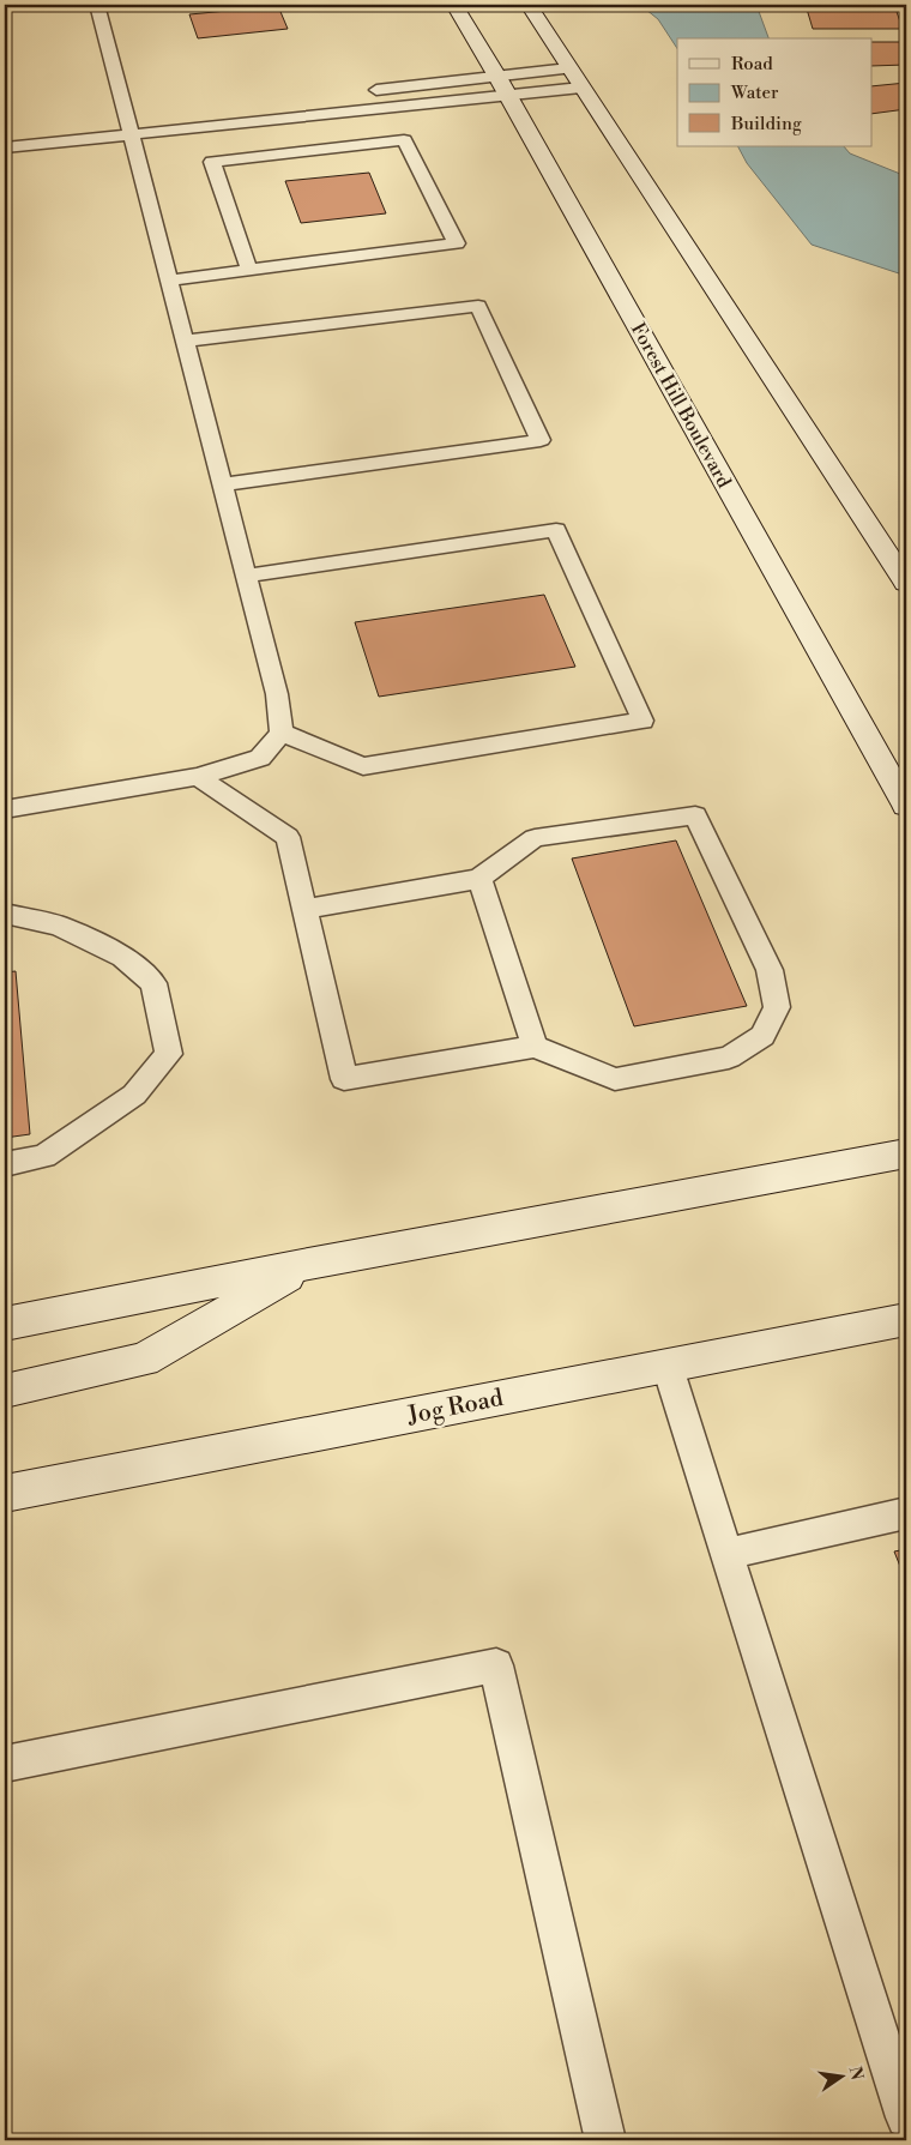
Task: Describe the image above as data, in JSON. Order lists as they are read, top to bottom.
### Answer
{
  "streets": {
    "main road": ["Forest Hill Boulevard", "Jog Road"]
  },
  "legend": ["Road", "Water", "Building"],
  "north": "right"
}
